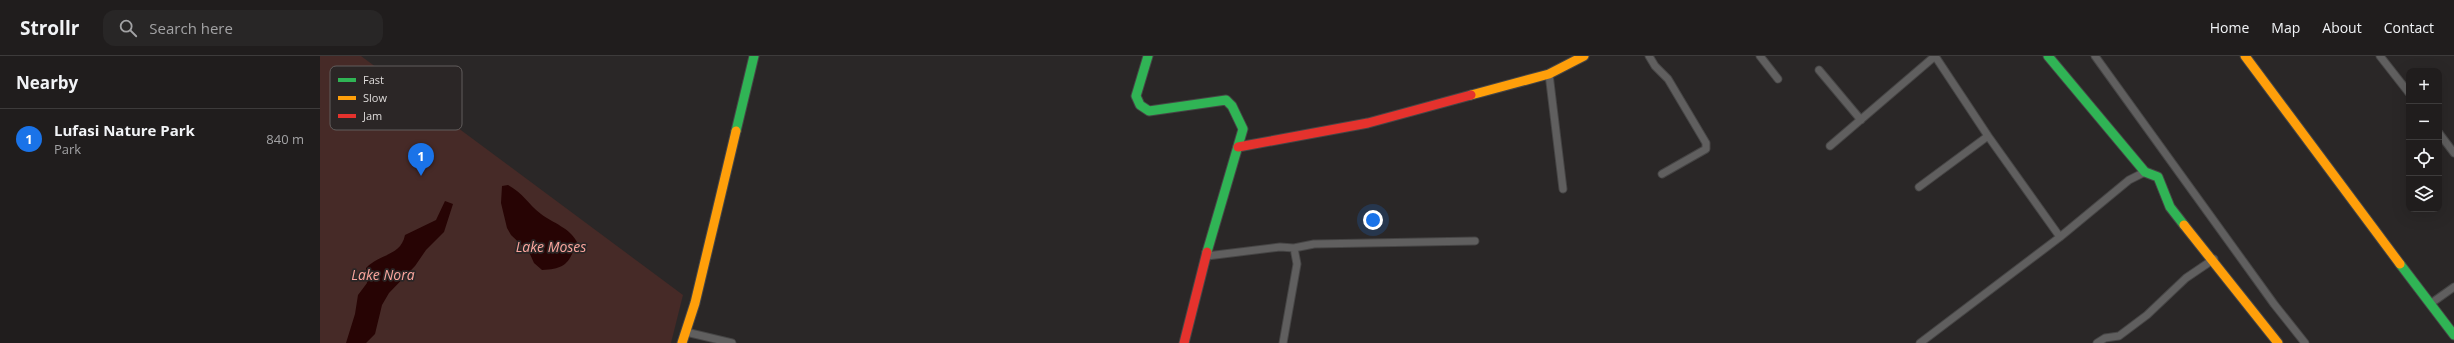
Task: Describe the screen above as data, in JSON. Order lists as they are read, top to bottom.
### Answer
{
  "water": ["Lake Moses", "Lake Nora"],
  "legend": ["Fast", "Slow", "Jam"],
  "page": {
    "header": "Strollr",
    "search": "Search here",
    "nav": [
      "Home",
      "Map",
      "About",
      "Contact"
    ],
    "heading": "Nearby",
    "map_buttons": ["+", "−"],
    "list": [
      {
        "mark": "1",
        "name": "Lufasi Nature Park",
        "note": "Park",
        "value": "840 m"
      }
    ],
    "pins": "1"
  }
}
